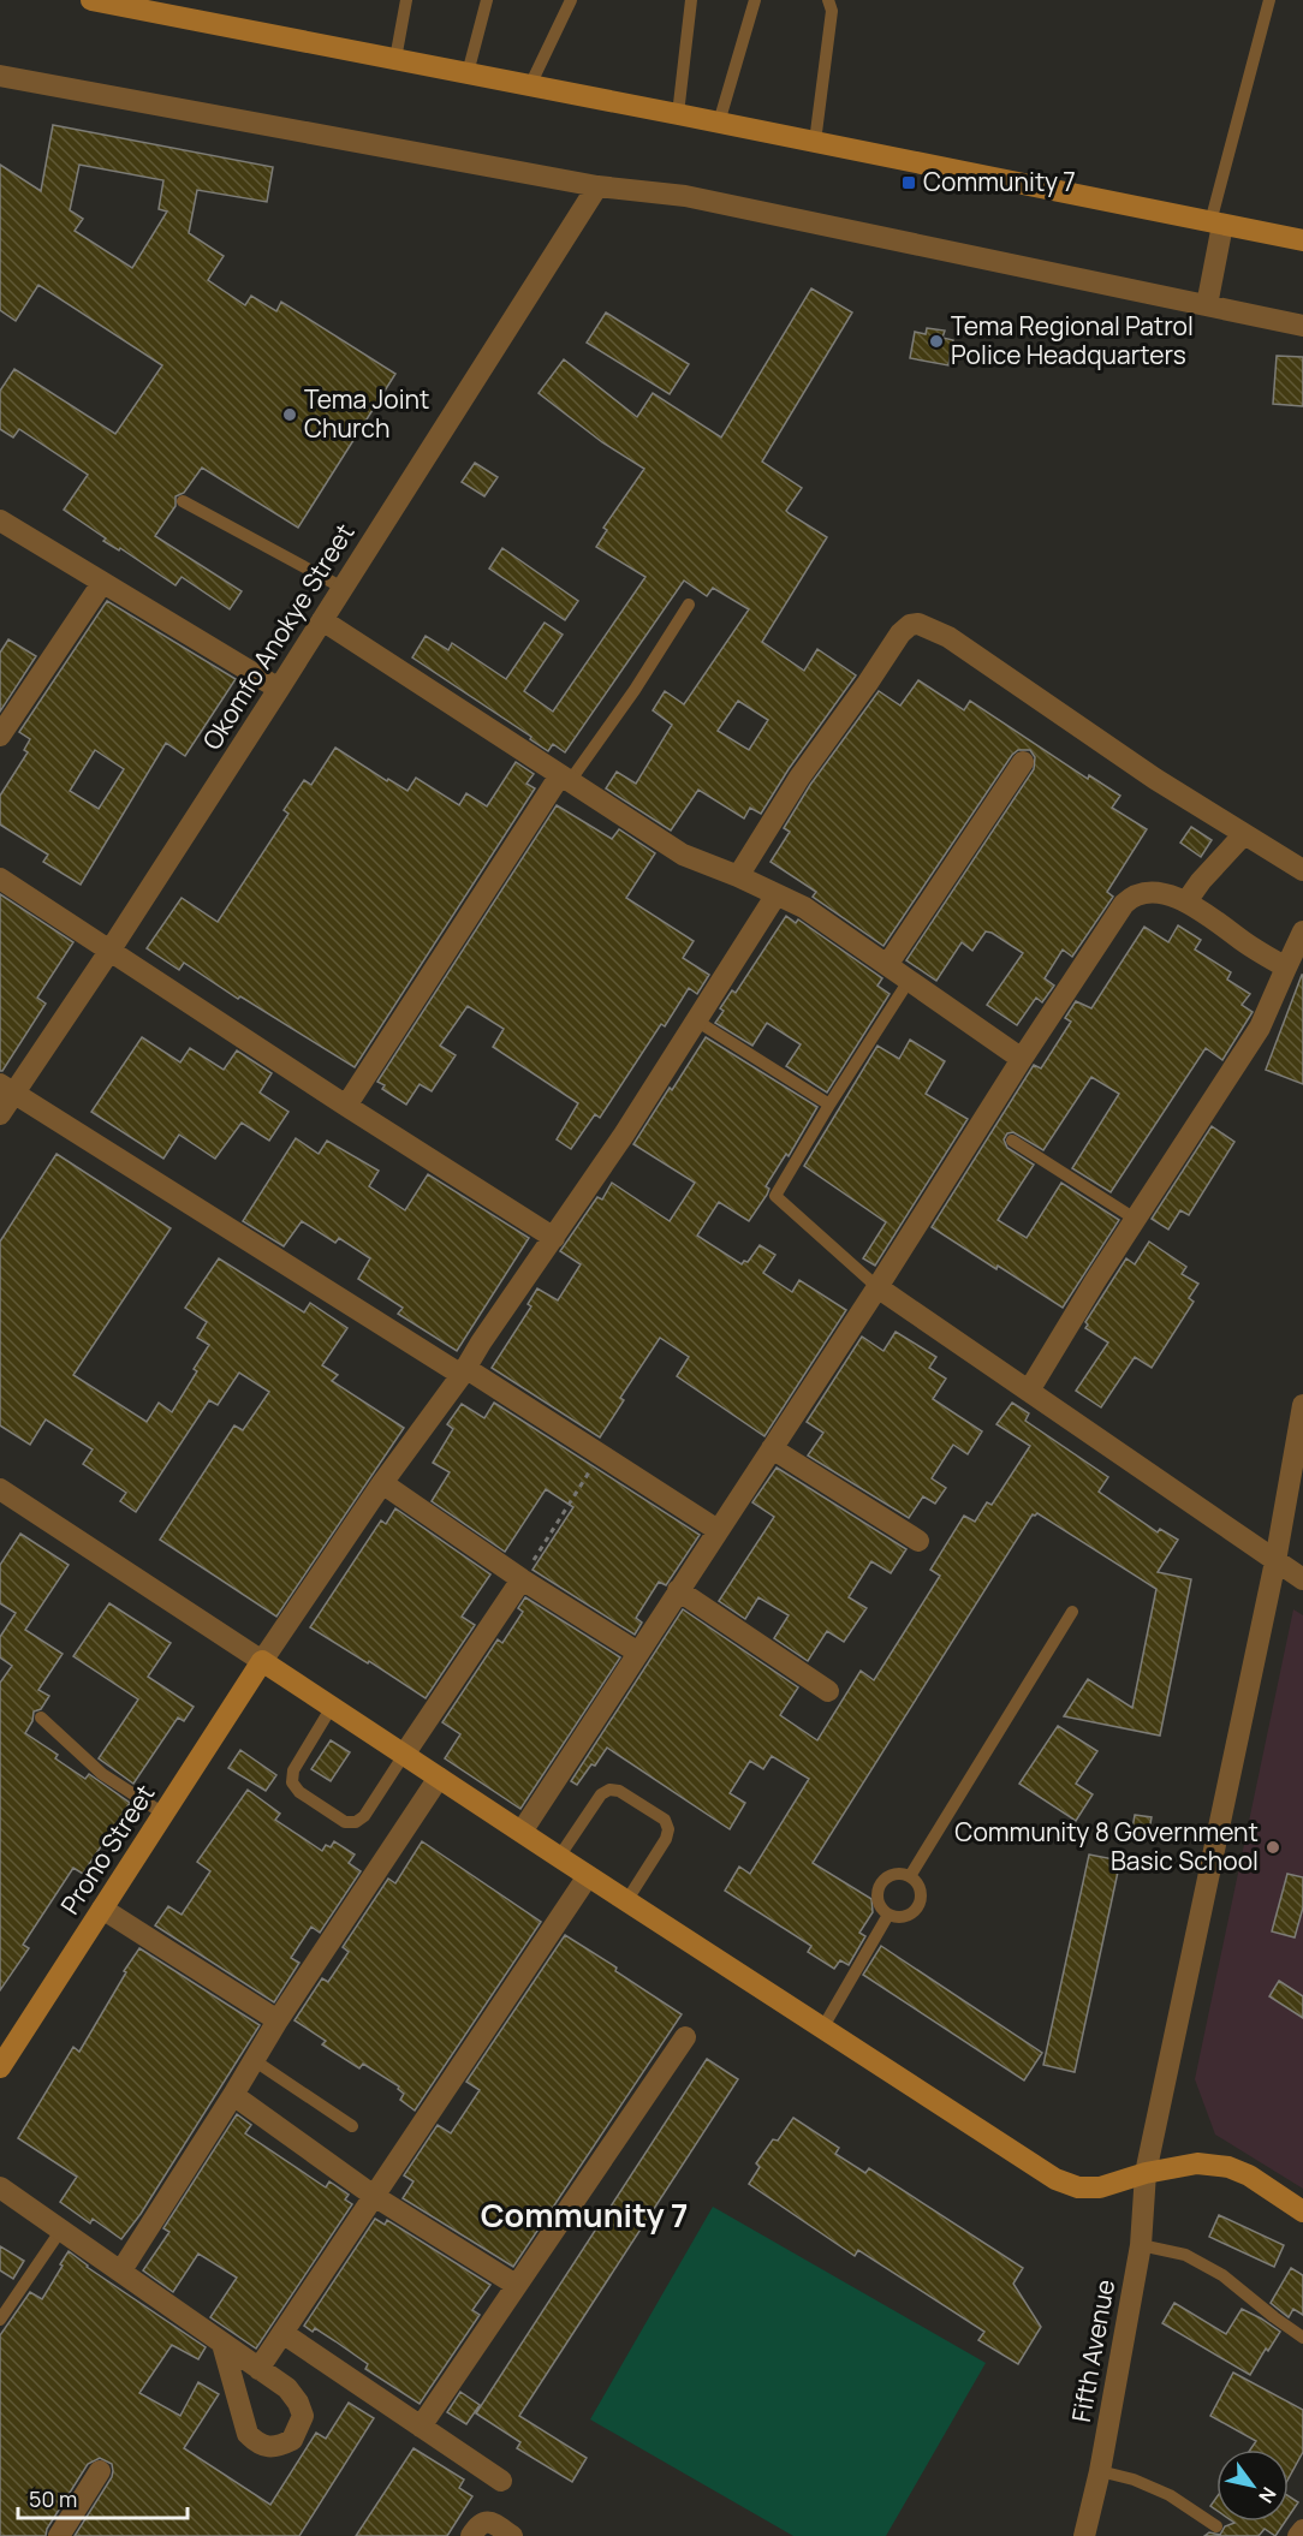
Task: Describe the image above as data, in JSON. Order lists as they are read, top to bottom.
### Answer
{
  "streets": {
    "street": ["Okomfo Anokye Street", "Prono Street", "Fifth Avenue"]
  },
  "districts": ["Community 7"],
  "places": {
    "transit": ["Community 7"],
    "other": ["Tema Regional Patrol Police Headquarters", "Tema Joint Church", "Community 8 Government Basic School"]
  },
  "scale_bar": "50 m",
  "north": "bottom right"
}
